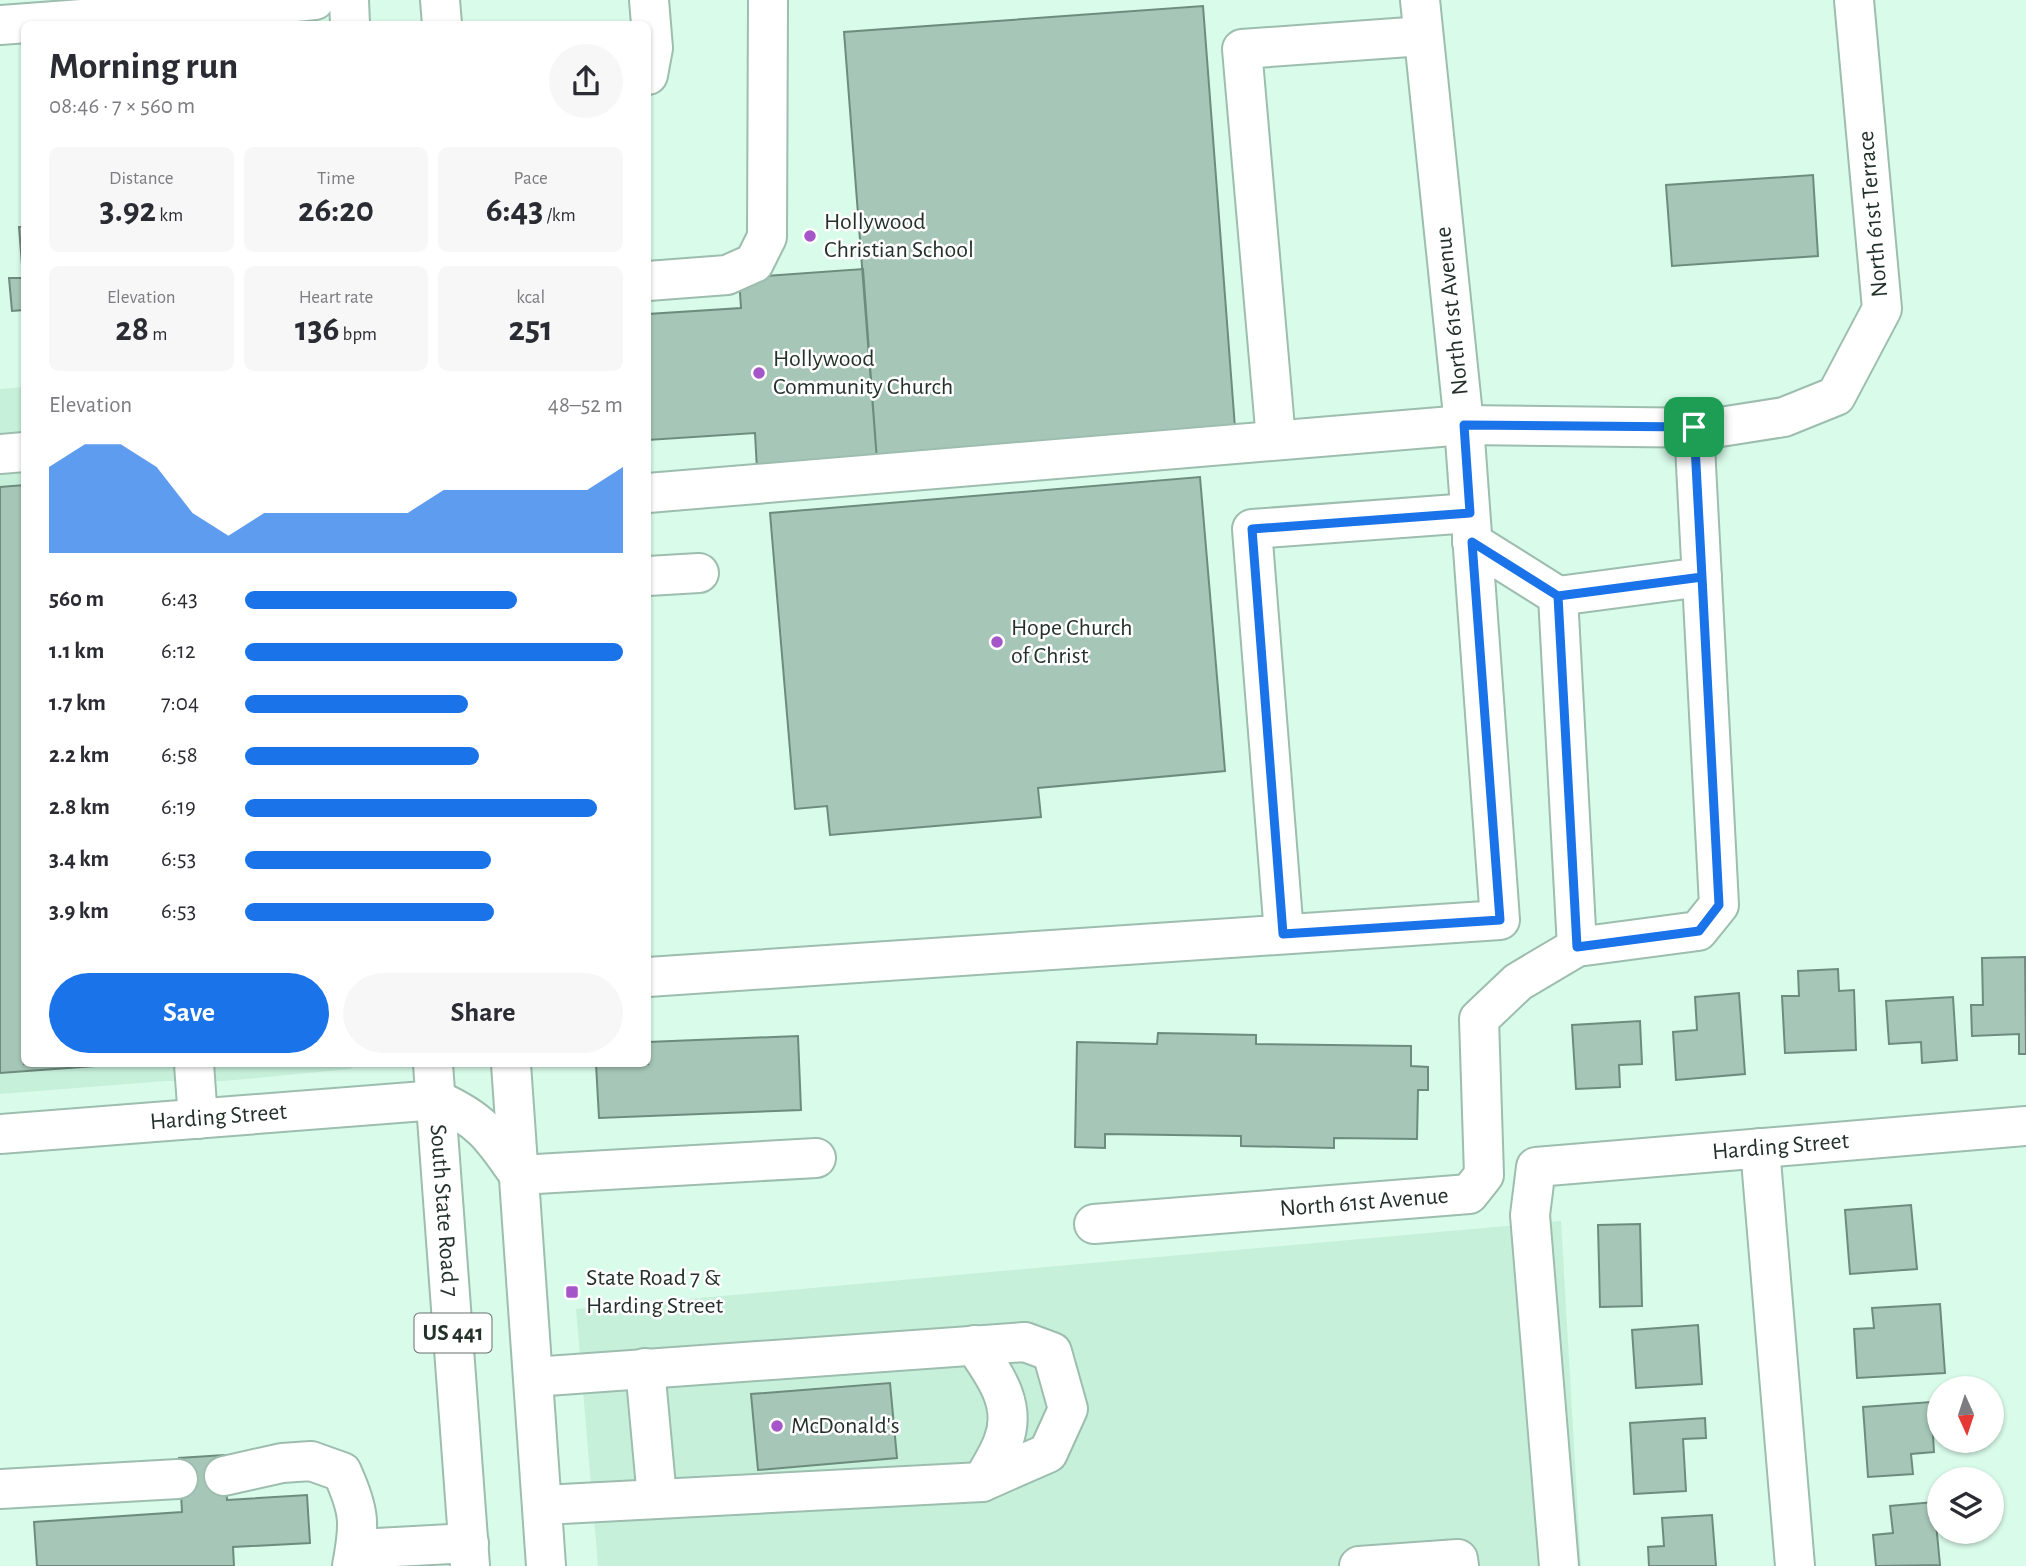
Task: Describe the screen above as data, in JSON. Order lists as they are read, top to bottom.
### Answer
{
  "streets": {
    "street": [
      "North 61st Terrace",
      "North 61st Avenue",
      "Harding Street",
      "South State Road 7",
      "US 441"
    ]
  },
  "crossings": [
    ["North 61st Terrace", "North 61st Avenue"],
    ["Harding Street", "South State Road 7"]
  ],
  "places": {
    "other": [
      "Hollywood Christian School",
      "Hollywood Community Church",
      "Hope Church of Christ",
      "McDonald's"
    ],
    "transit": ["State Road 7 & Harding Street"]
  },
  "north": "bottom",
  "page": {
    "heading": ["Morning run", "08:46 · 7 × 560 m"],
    "stats": [
      ["Distance", "3.92 km"],
      ["Time", "26:20"],
      ["Pace", "6:43 /km"],
      ["Elevation", "28 m"],
      ["Heart rate", "136 bpm"],
      ["kcal", "251"]
    ],
    "chart": ["Elevation", "48–52 m"],
    "list": [
      {
        "name": "560 m",
        "note": "6:43"
      },
      {
        "name": "1.1 km",
        "note": "6:12"
      },
      {
        "name": "1.7 km",
        "note": "7:04"
      },
      {
        "name": "2.2 km",
        "note": "6:58"
      },
      {
        "name": "2.8 km",
        "note": "6:19"
      },
      {
        "name": "3.4 km",
        "note": "6:53"
      },
      {
        "name": "3.9 km",
        "note": "6:53"
      }
    ],
    "buttons": ["Save", "Share"]
  }
}
